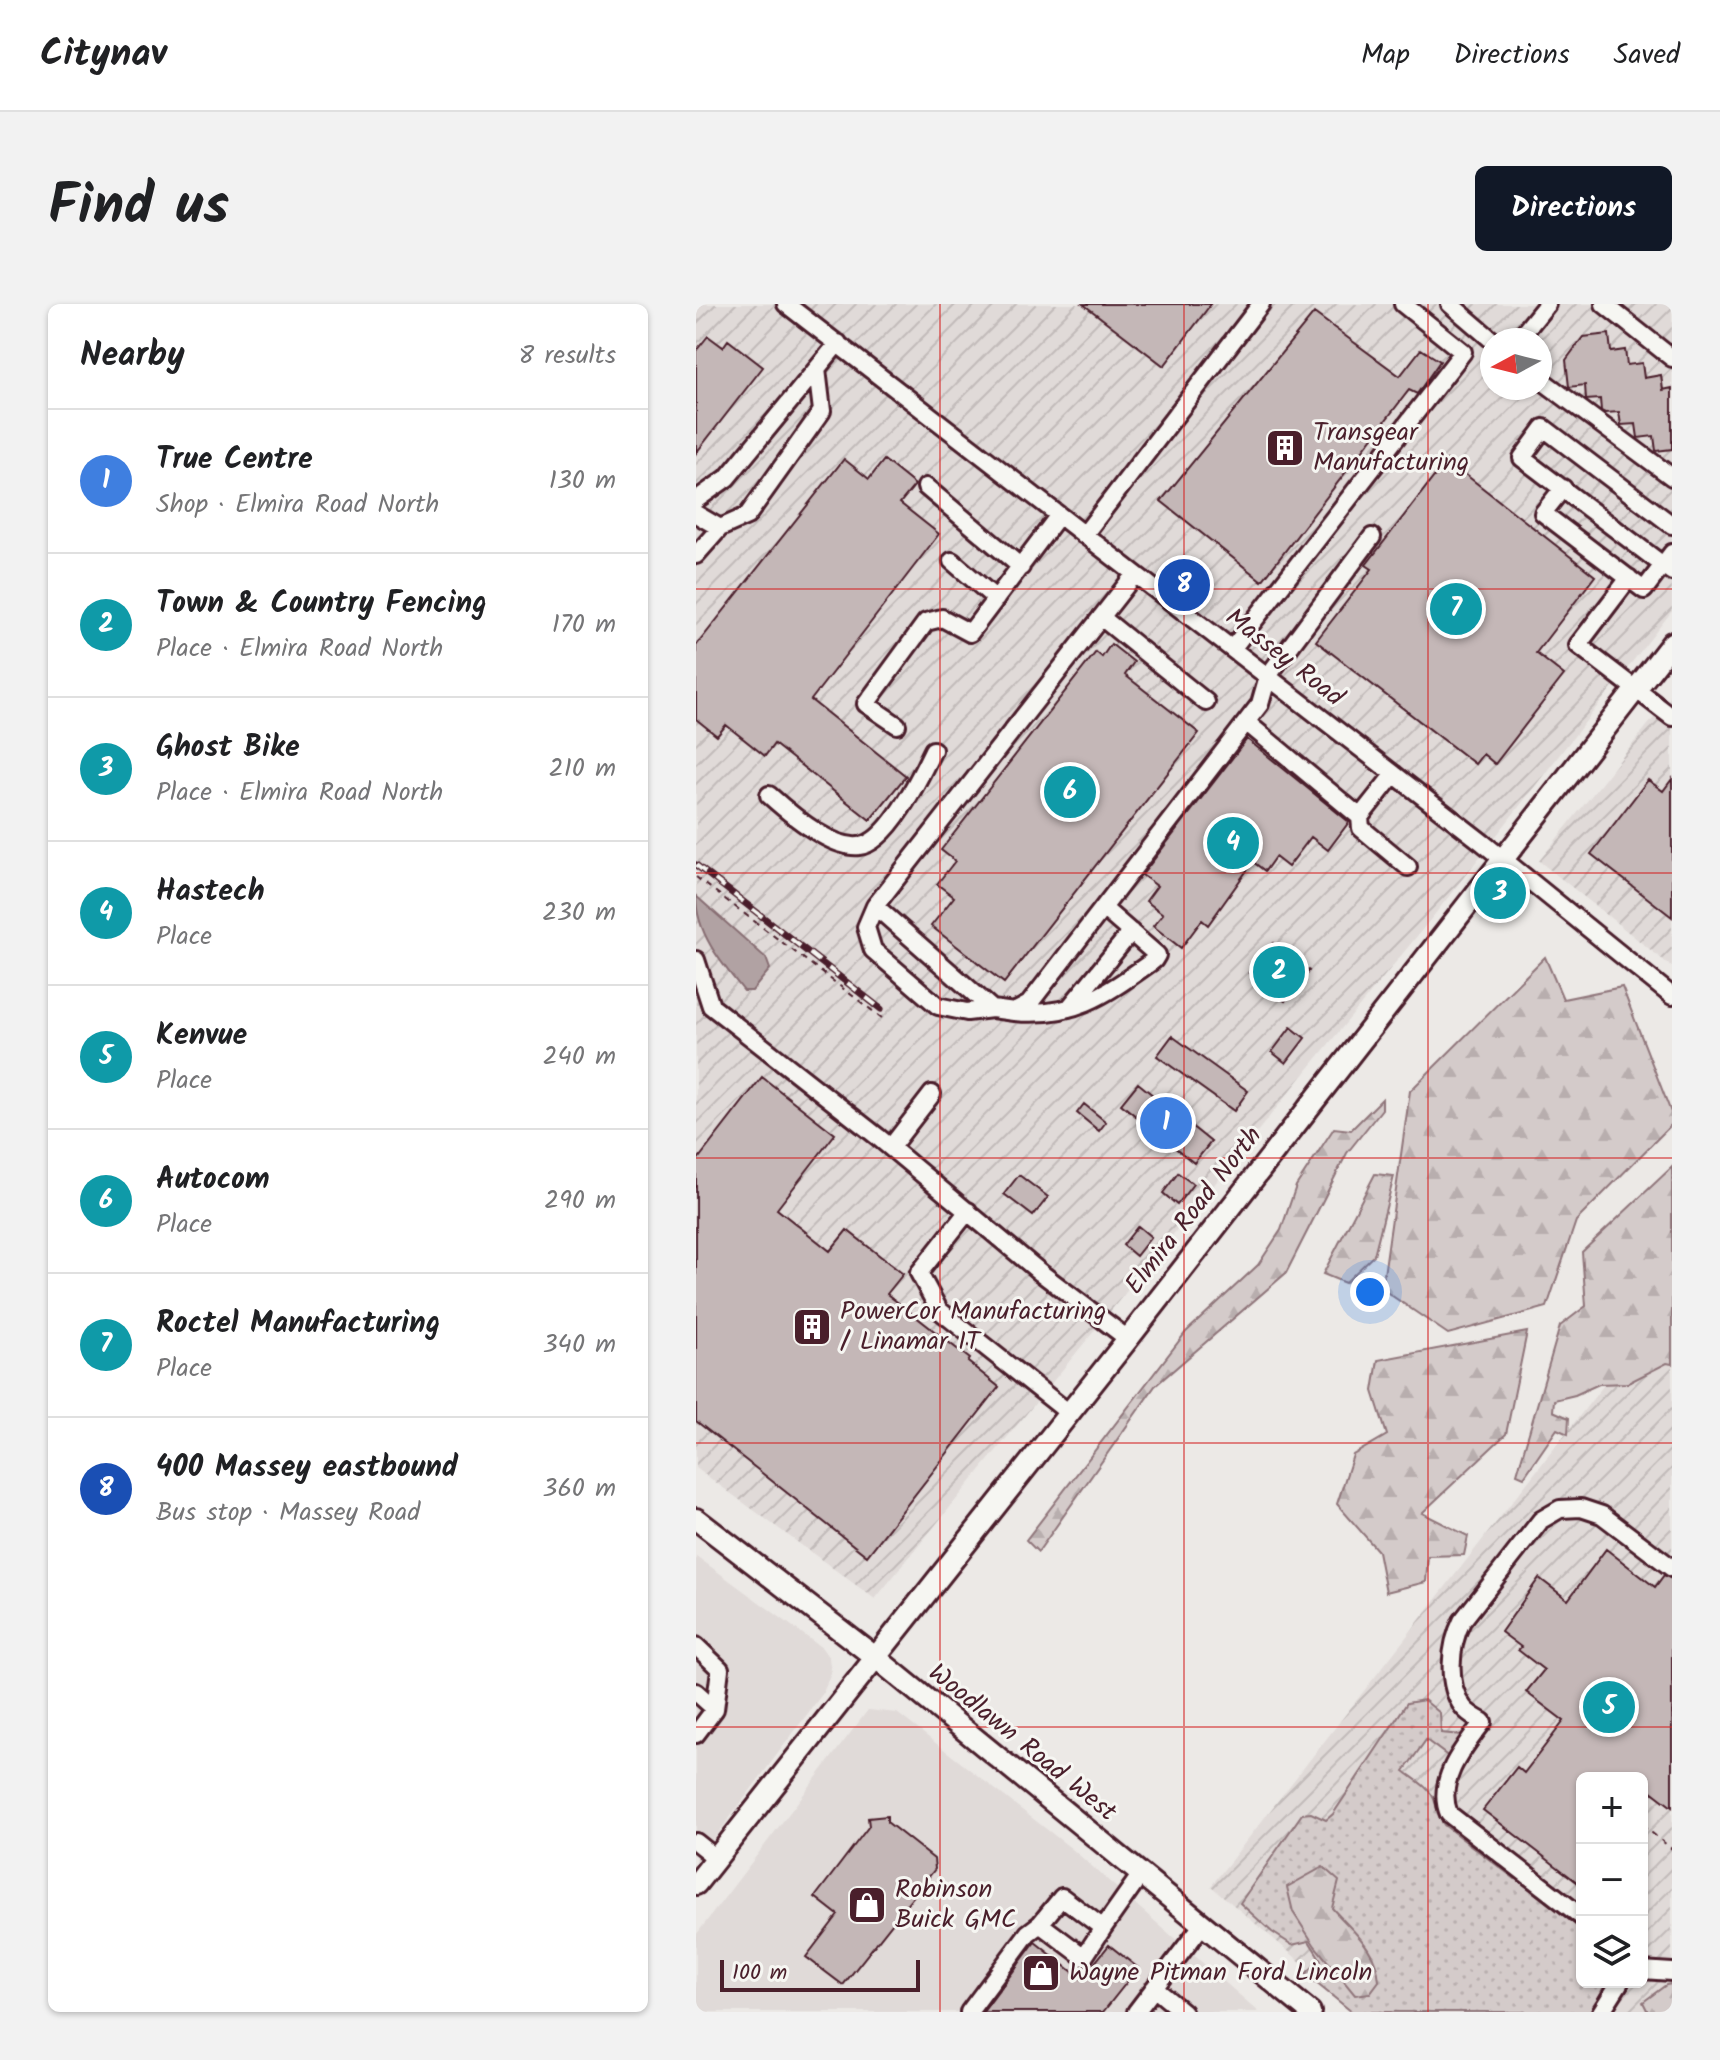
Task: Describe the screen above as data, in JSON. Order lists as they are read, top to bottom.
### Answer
{
  "streets": {
    "main road": ["Elmira Road North", "Woodlawn Road West"],
    "street": ["Massey Road"]
  },
  "crossings": [
    ["Massey Road", "Elmira Road North"],
    ["Elmira Road North", "Woodlawn Road West"]
  ],
  "places": {
    "building": ["Transgear Manufacturing", "PowerCor Manufacturing / Linamar IT"],
    "shop": ["Robinson Buick GMC", "Wayne Pitman Ford Lincoln"]
  },
  "scale_bar": "100 m",
  "north": "left",
  "page": {
    "header": "Citynav",
    "nav": ["Map", "Directions", "Saved"],
    "title": "Find us",
    "buttons": "Directions",
    "heading": ["Nearby", "8 results"],
    "list": [
      {
        "mark": "1",
        "name": "True Centre",
        "note": "Shop · Elmira Road North",
        "value": "130 m"
      },
      {
        "mark": "2",
        "name": "Town & Country Fencing",
        "note": "Place · Elmira Road North",
        "value": "170 m"
      },
      {
        "mark": "3",
        "name": "Ghost Bike",
        "note": "Place · Elmira Road North",
        "value": "210 m"
      },
      {
        "mark": "4",
        "name": "Hastech",
        "note": "Place",
        "value": "230 m"
      },
      {
        "mark": "5",
        "name": "Kenvue",
        "note": "Place",
        "value": "240 m"
      },
      {
        "mark": "6",
        "name": "Autocom",
        "note": "Place",
        "value": "290 m"
      },
      {
        "mark": "7",
        "name": "Roctel Manufacturing",
        "note": "Place",
        "value": "340 m"
      },
      {
        "mark": "8",
        "name": "400 Massey eastbound",
        "note": "Bus stop · Massey Road",
        "value": "360 m"
      }
    ],
    "pins": [
      "8",
      "7",
      "6",
      "4",
      "3",
      "2",
      "1",
      "5"
    ],
    "map_buttons": ["+", "−"],
    "scale": "100 m"
  }
}
